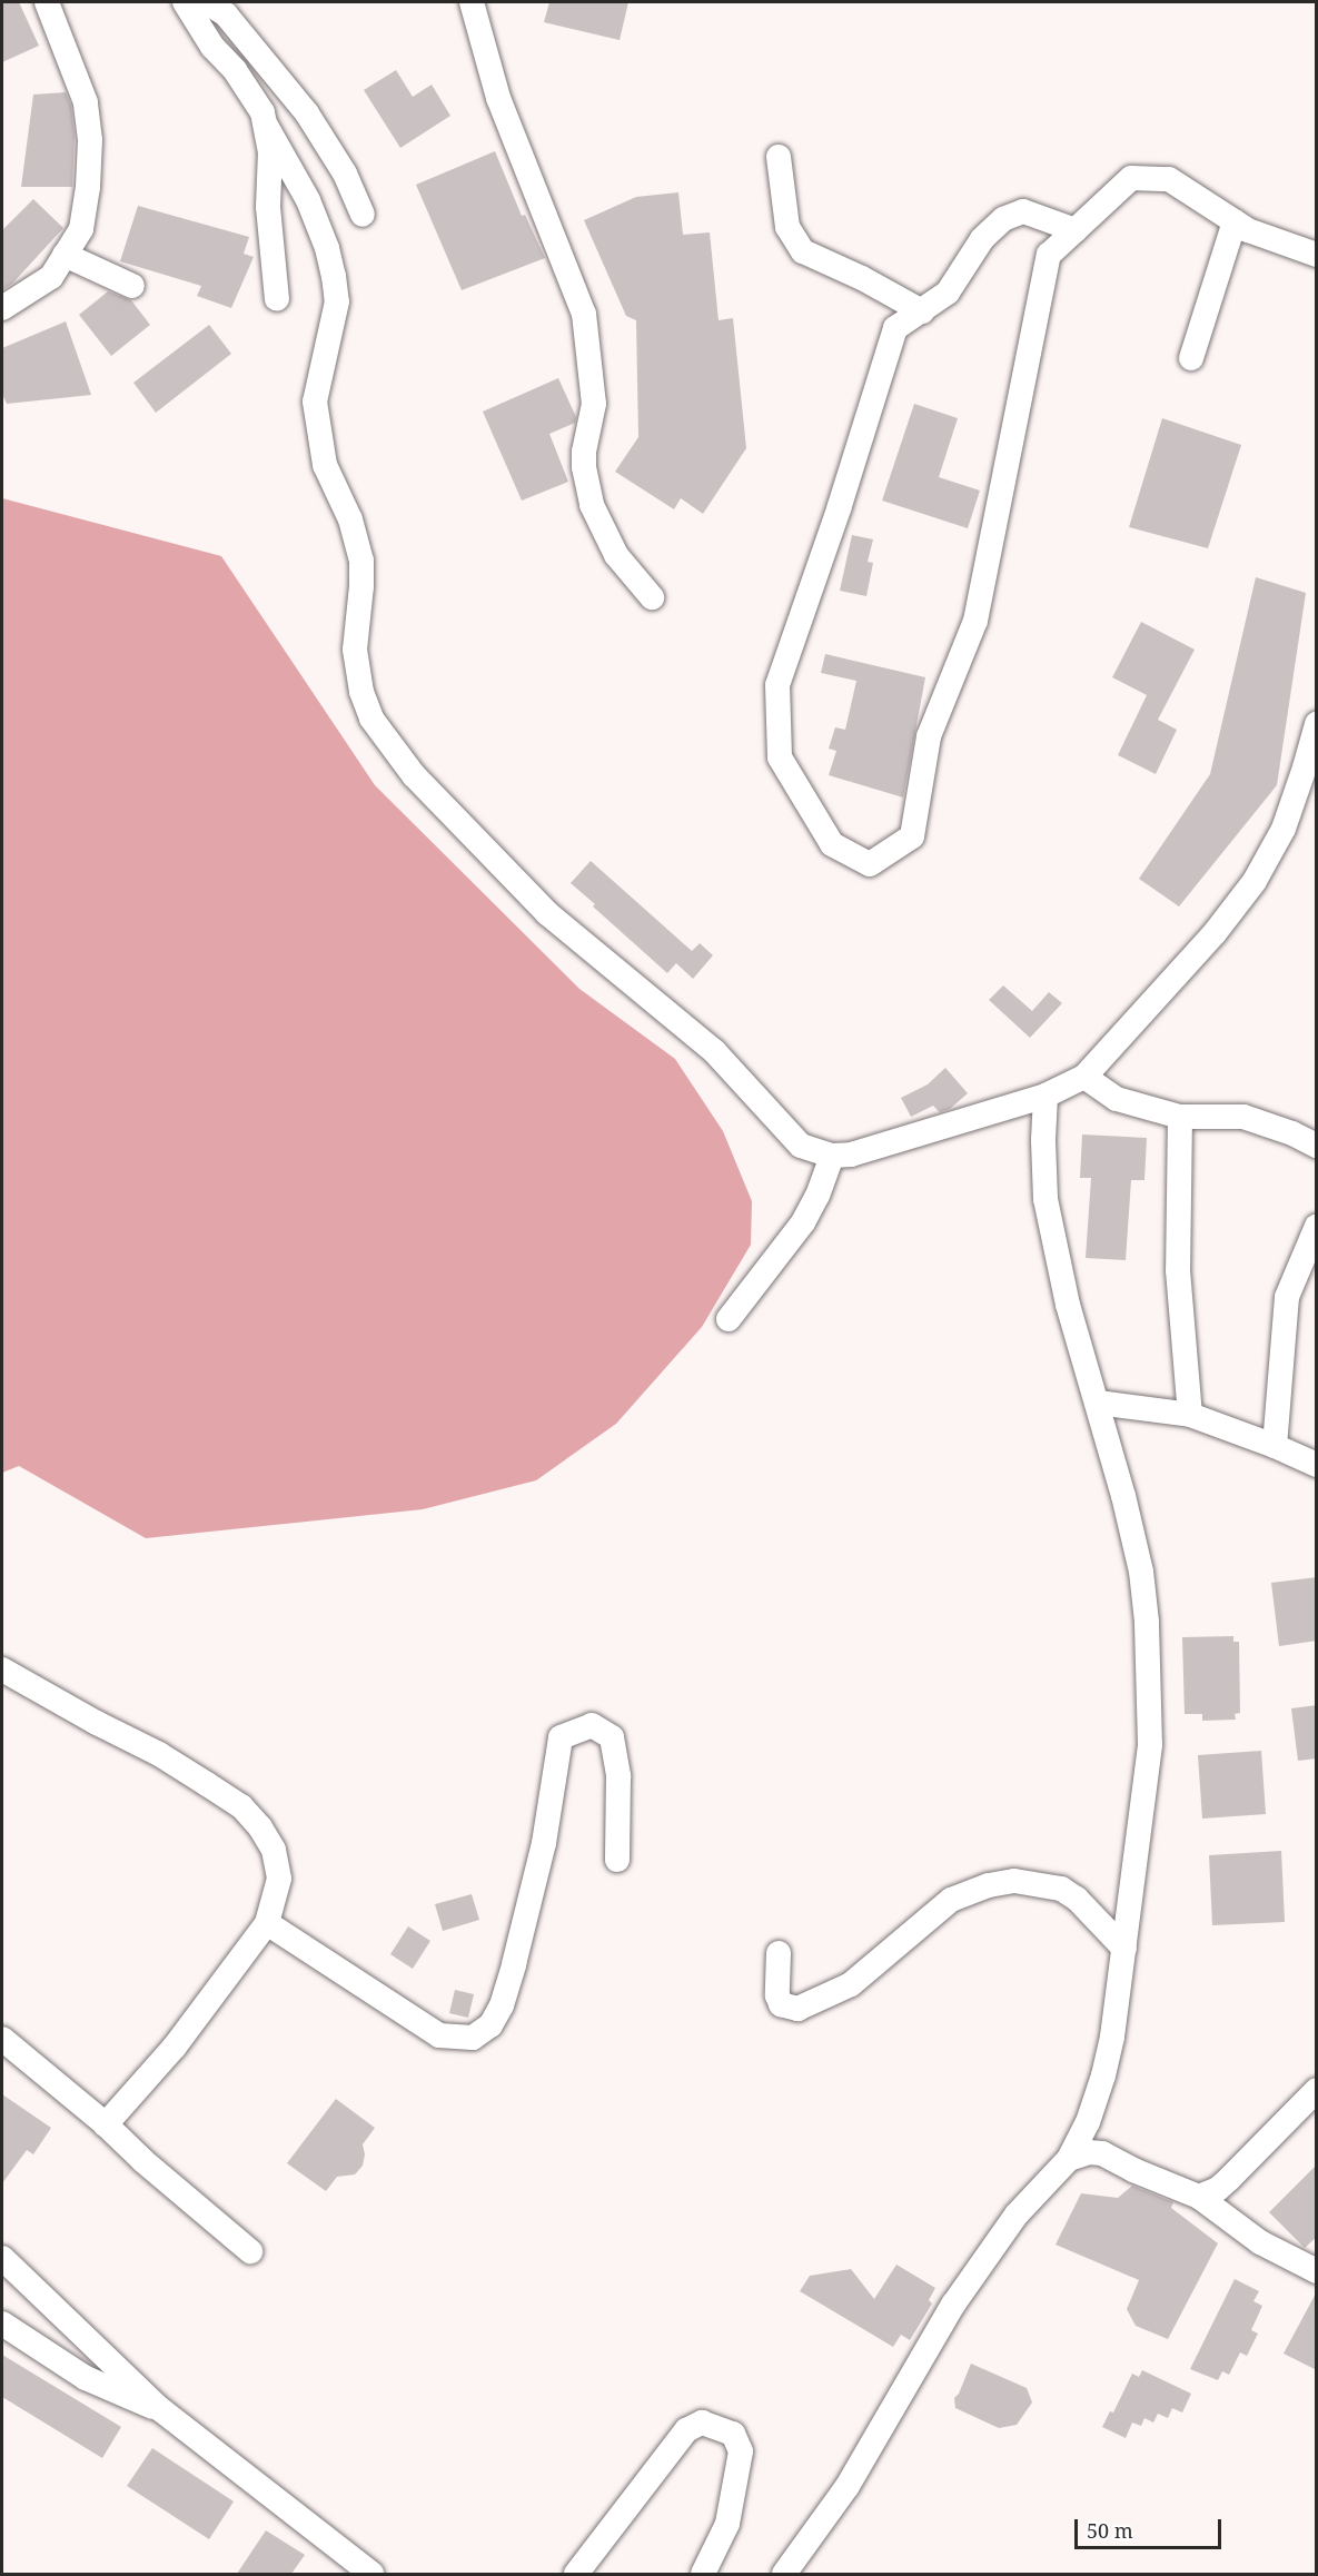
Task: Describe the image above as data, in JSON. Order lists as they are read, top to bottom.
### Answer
{
  "scale_bar": "50 m"
}
